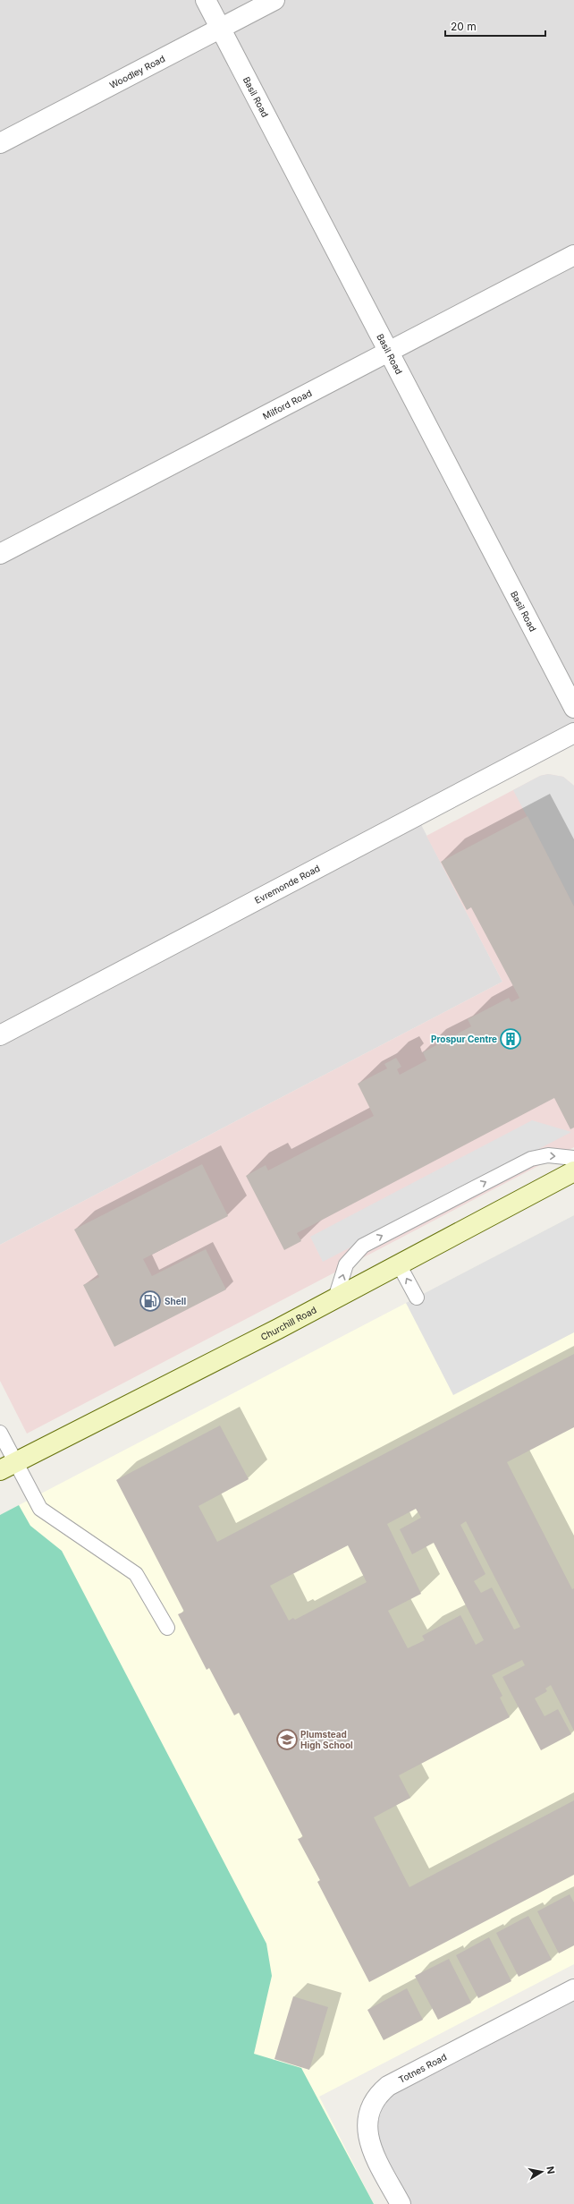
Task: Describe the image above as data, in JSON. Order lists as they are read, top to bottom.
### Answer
{
  "streets": {
    "street": [
      "Woodley Road",
      "Basil Road",
      "Milford Road",
      "Evremonde Road",
      "Churchill Road",
      "Totnes Road"
    ]
  },
  "crossings": [
    ["Woodley Road", "Basil Road"],
    ["Basil Road", "Milford Road"]
  ],
  "places": {
    "building": ["Prospur Centre"],
    "fuel station": ["Shell"],
    "school or university": ["Plumstead High School"]
  },
  "scale_bar": "20 m",
  "north": "right"
}
